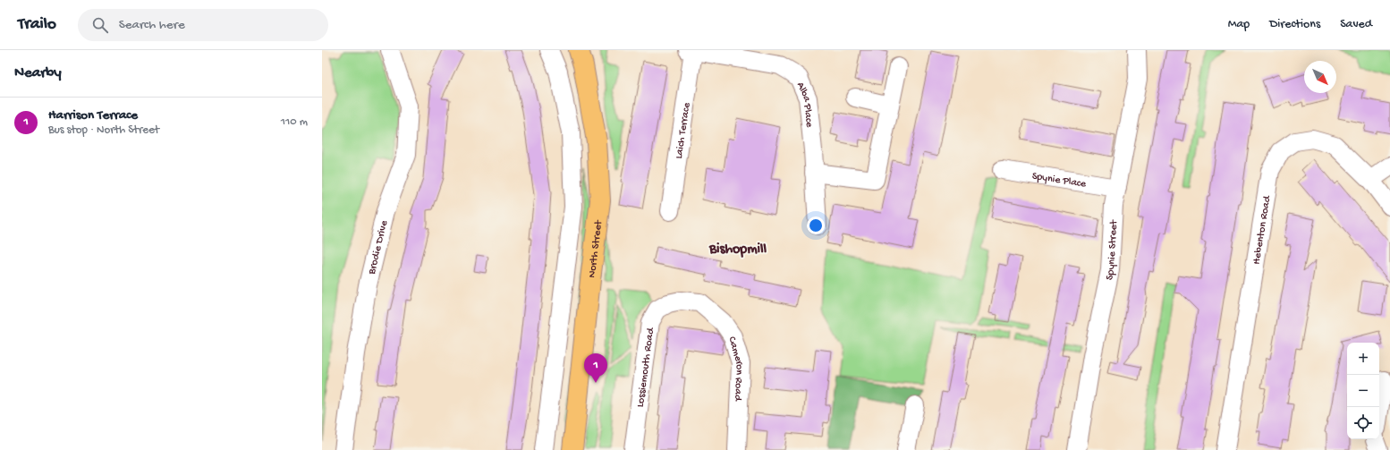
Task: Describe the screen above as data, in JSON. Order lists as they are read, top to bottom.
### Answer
{
  "streets": {
    "main road": ["North Street"],
    "street": [
      "Alba Place",
      "Laich Terrace",
      "Spynie Place",
      "Hebenton Road",
      "Brodie Drive",
      "Spynie Street",
      "Lossiemouth Road",
      "Cameron Road"
    ]
  },
  "crossings": [
    ["Alba Place", "Laich Terrace"],
    ["Spynie Place", "Spynie Street"],
    ["Lossiemouth Road", "Cameron Road"]
  ],
  "districts": ["Bishopmill"],
  "north": "bottom right",
  "page": {
    "header": "Trailo",
    "search": "Search here",
    "nav": ["Map", "Directions", "Saved"],
    "heading": "Nearby",
    "list": [
      {
        "mark": "1",
        "name": "Harrison Terrace",
        "note": "Bus stop · North Street",
        "value": "110 m"
      }
    ],
    "map_buttons": ["+", "−"],
    "pins": "1"
  }
}
